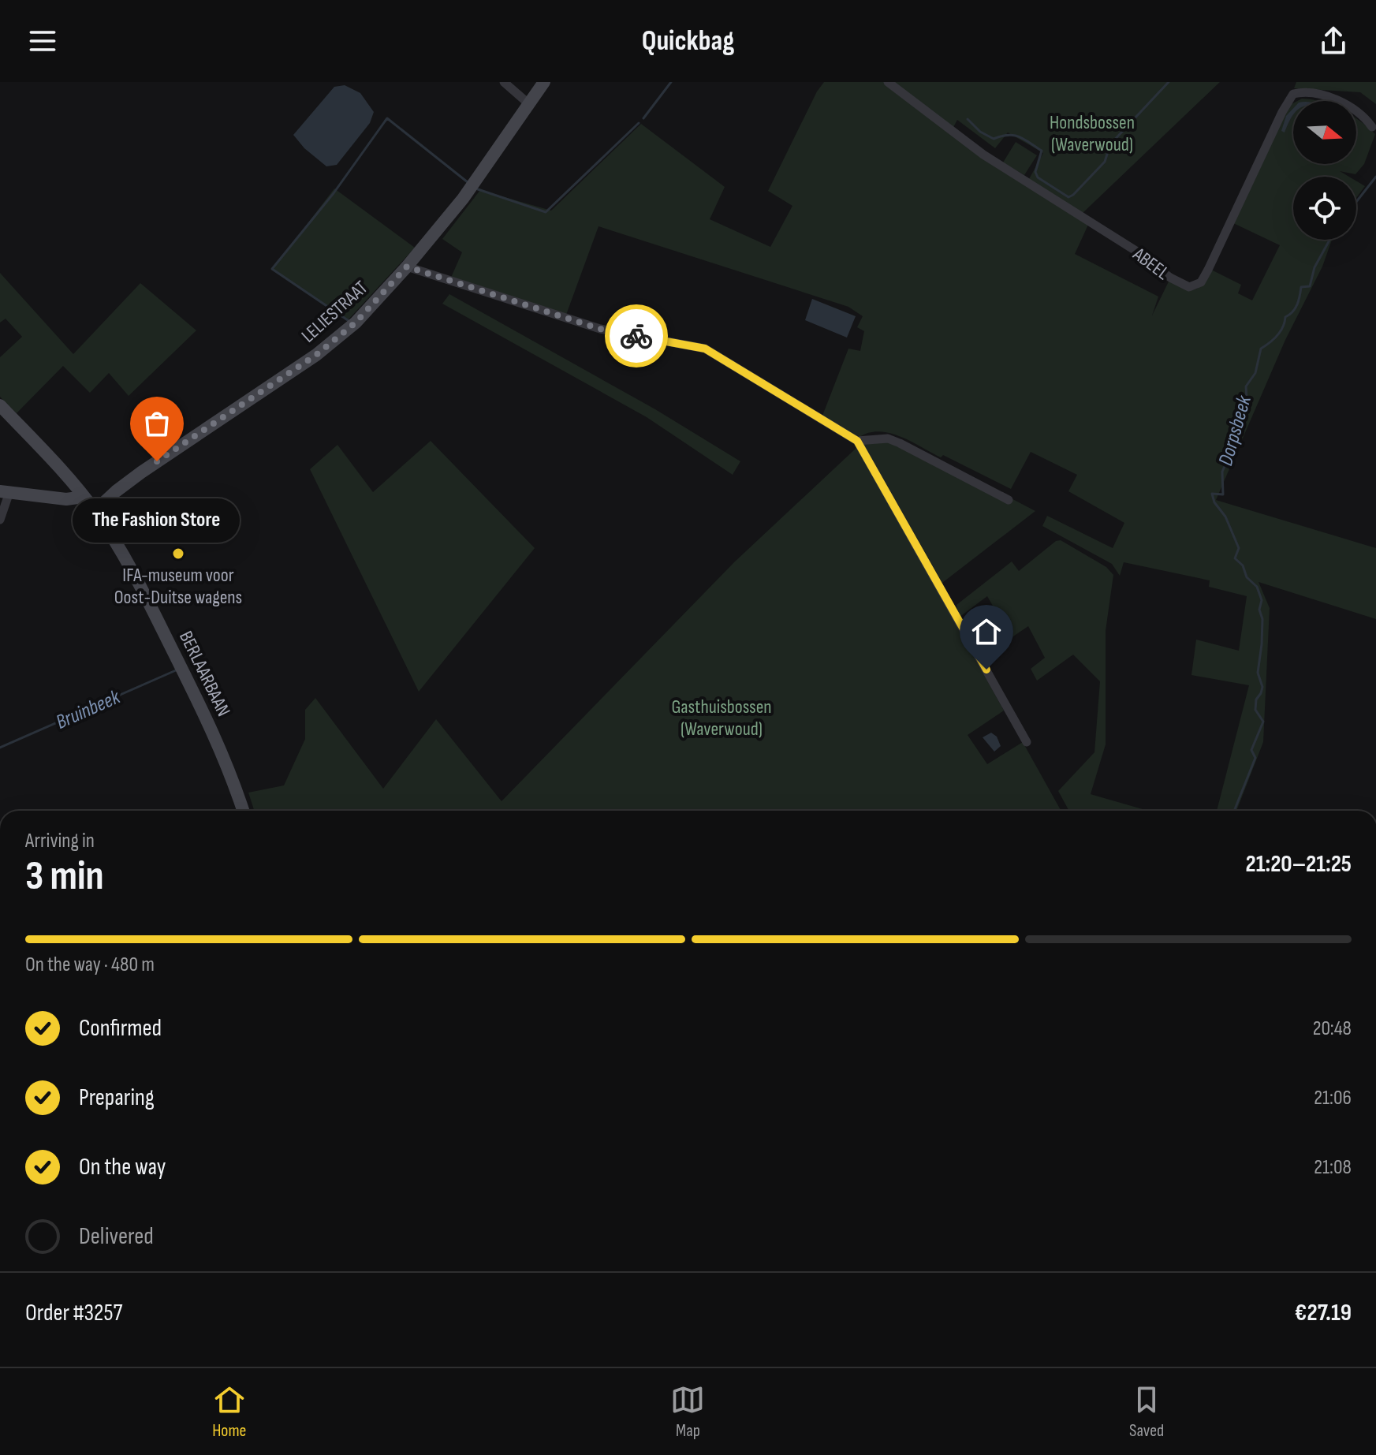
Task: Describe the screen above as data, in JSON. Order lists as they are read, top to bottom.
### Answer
{
  "streets": {
    "street": ["ABEEL", "LELIESTRAAT", "BERLAARBAAN"]
  },
  "crossings": [
    ["LELIESTRAAT", "BERLAARBAAN"]
  ],
  "water": ["Dorpsbeek", "Bruinbeek"],
  "parks": ["Hondsbossen (Waverwoud)", "Gasthuisbossen (Waverwoud)"],
  "places": ["The Fashion Store", "IFA-museum voor Oost-Duitse wagens"],
  "north": "right",
  "page": {
    "header": "Quickbag",
    "bubble": "The Fashion Store",
    "heading": ["3 min", "Arriving in", "21:20–21:25"],
    "panel": ["Order #3257", "€27.19"],
    "bar": "On the way · 480 m",
    "list": [
      ["Confirmed", "20:48"],
      ["Preparing", "21:06"],
      ["On the way", "21:08"],
      "Delivered"
    ],
    "tabs": ["Home", "Map", "Saved"]
  }
}
